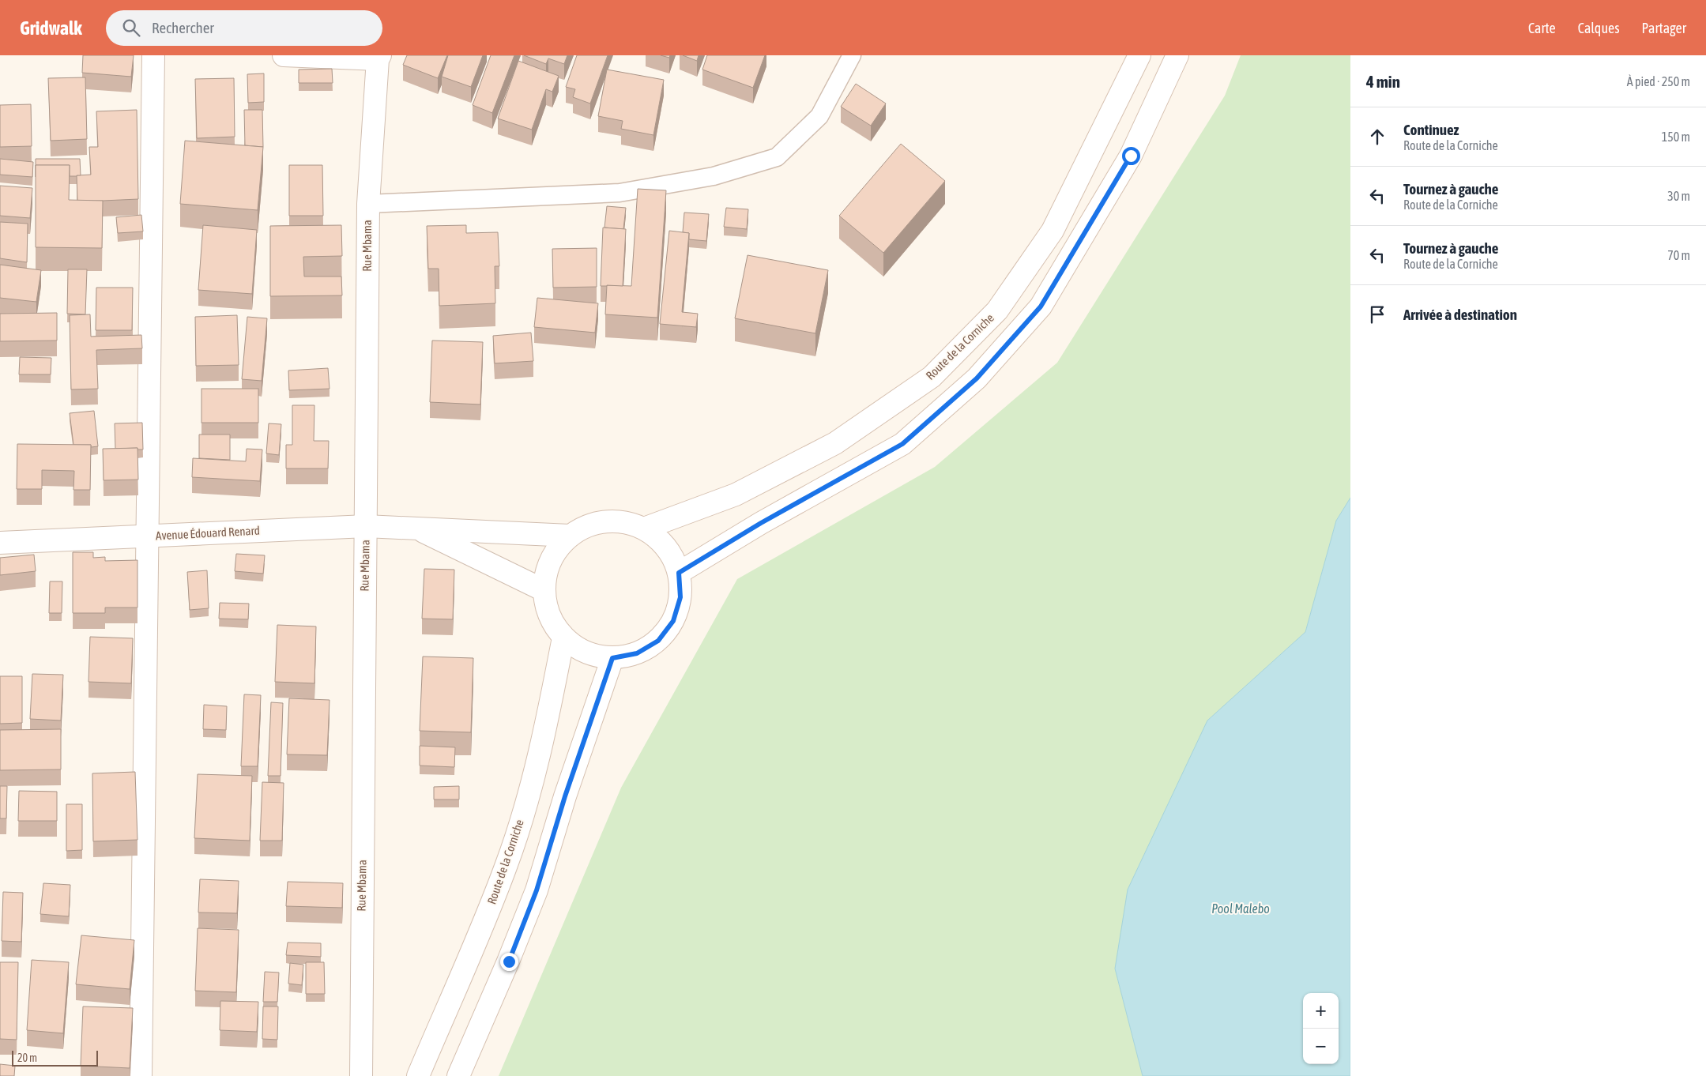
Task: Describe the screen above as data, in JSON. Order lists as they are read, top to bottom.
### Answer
{
  "streets": {
    "street": ["Rue Mbama", "Route de la Corniche", "Avenue Édouard Renard"]
  },
  "crossings": [
    ["Rue Mbama", "Avenue Édouard Renard"],
    ["Route de la Corniche", "Avenue Édouard Renard"]
  ],
  "water": ["Pool Malebo"],
  "scale_bar": "20 m",
  "page": {
    "header": "Gridwalk",
    "search": "Rechercher",
    "nav": ["Carte", "Calques", "Partager"],
    "heading": ["4 min", "À pied · 250 m"],
    "list": [
      ["Continuez", "Route de la Corniche", "150 m"],
      ["Tournez à gauche", "Route de la Corniche", "30 m"],
      ["Tournez à gauche", "Route de la Corniche", "70 m"],
      "Arrivée à destination"
    ],
    "map_buttons": ["+", "−"],
    "scale": "20 m"
  }
}
